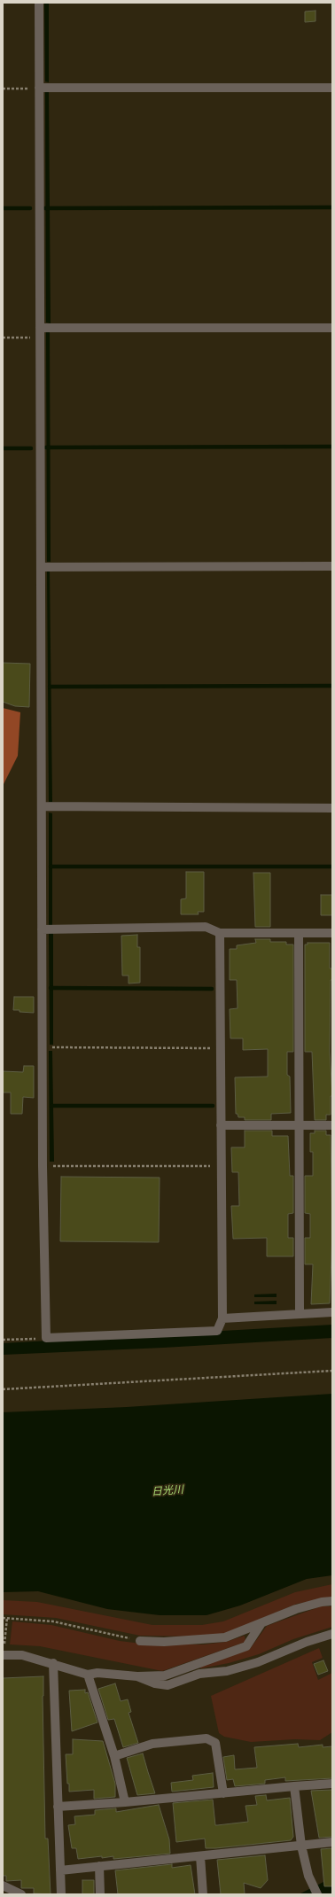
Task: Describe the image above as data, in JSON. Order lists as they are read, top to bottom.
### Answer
{
  "water": ["日光川"]
}
